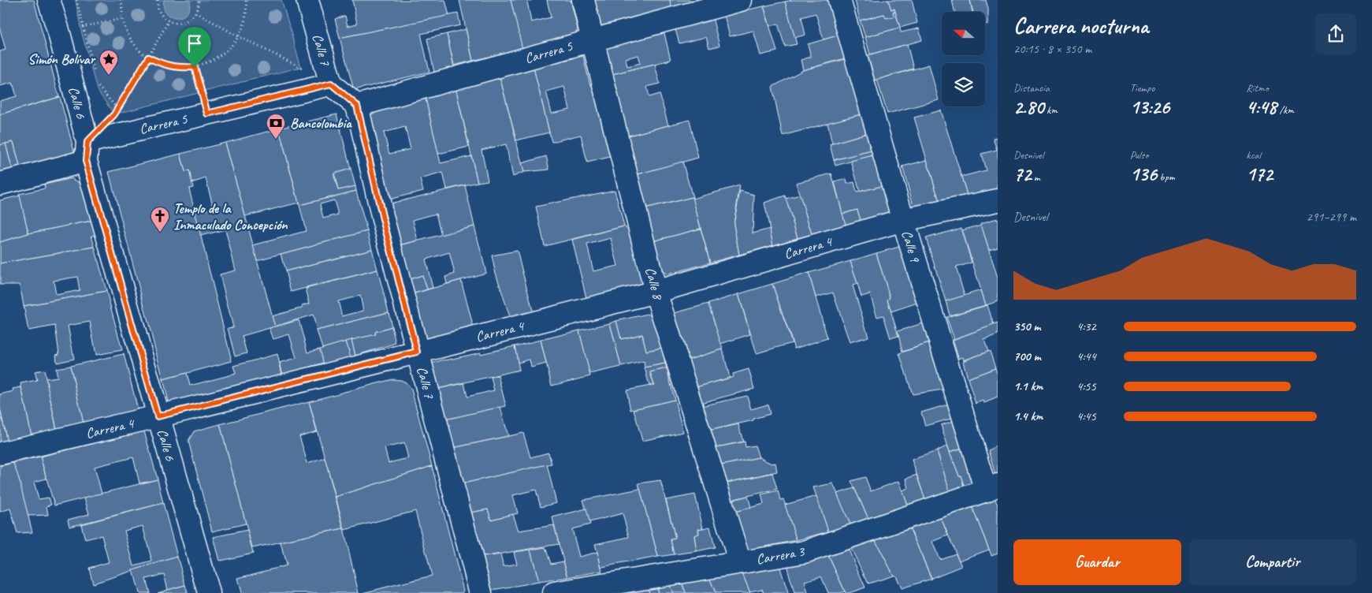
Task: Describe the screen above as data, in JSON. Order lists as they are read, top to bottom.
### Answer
{
  "streets": {
    "street": [
      "Calle 7",
      "Carrera 5",
      "Calle 6",
      "Calle 9",
      "Carrera 4",
      "Calle 8",
      "Carrera 3"
    ]
  },
  "crossings": [
    ["Calle 7", "Carrera 5"],
    ["Calle 7", "Carrera 4"],
    ["Carrera 5", "Calle 6"],
    ["Carrera 5", "Calle 8"],
    ["Calle 6", "Carrera 4"],
    ["Calle 9", "Carrera 4"],
    ["Calle 9", "Carrera 3"],
    ["Carrera 4", "Calle 8"],
    ["Calle 8", "Carrera 3"]
  ],
  "places": {
    "place": ["Simón Bolívar"],
    "bank": ["Bancolombia"],
    "church": ["Templo de la Inmaculado Concepción"]
  },
  "north": "left",
  "page": {
    "heading": ["Carrera nocturna", "20:15 · 8 × 350 m"],
    "stats": [
      ["Distancia", "2.80 km"],
      ["Tiempo", "13:26"],
      ["Ritmo", "4:48 /km"],
      ["Desnivel", "72 m"],
      ["Pulso", "136 bpm"],
      ["kcal", "172"]
    ],
    "chart": ["Desnivel", "291–299 m"],
    "list": [
      {
        "name": "350 m",
        "note": "4:32"
      },
      {
        "name": "700 m",
        "note": "4:44"
      },
      {
        "name": "1.1 km",
        "note": "4:55"
      },
      {
        "name": "1.4 km",
        "note": "4:45"
      }
    ],
    "buttons": ["Guardar", "Compartir"]
  }
}
